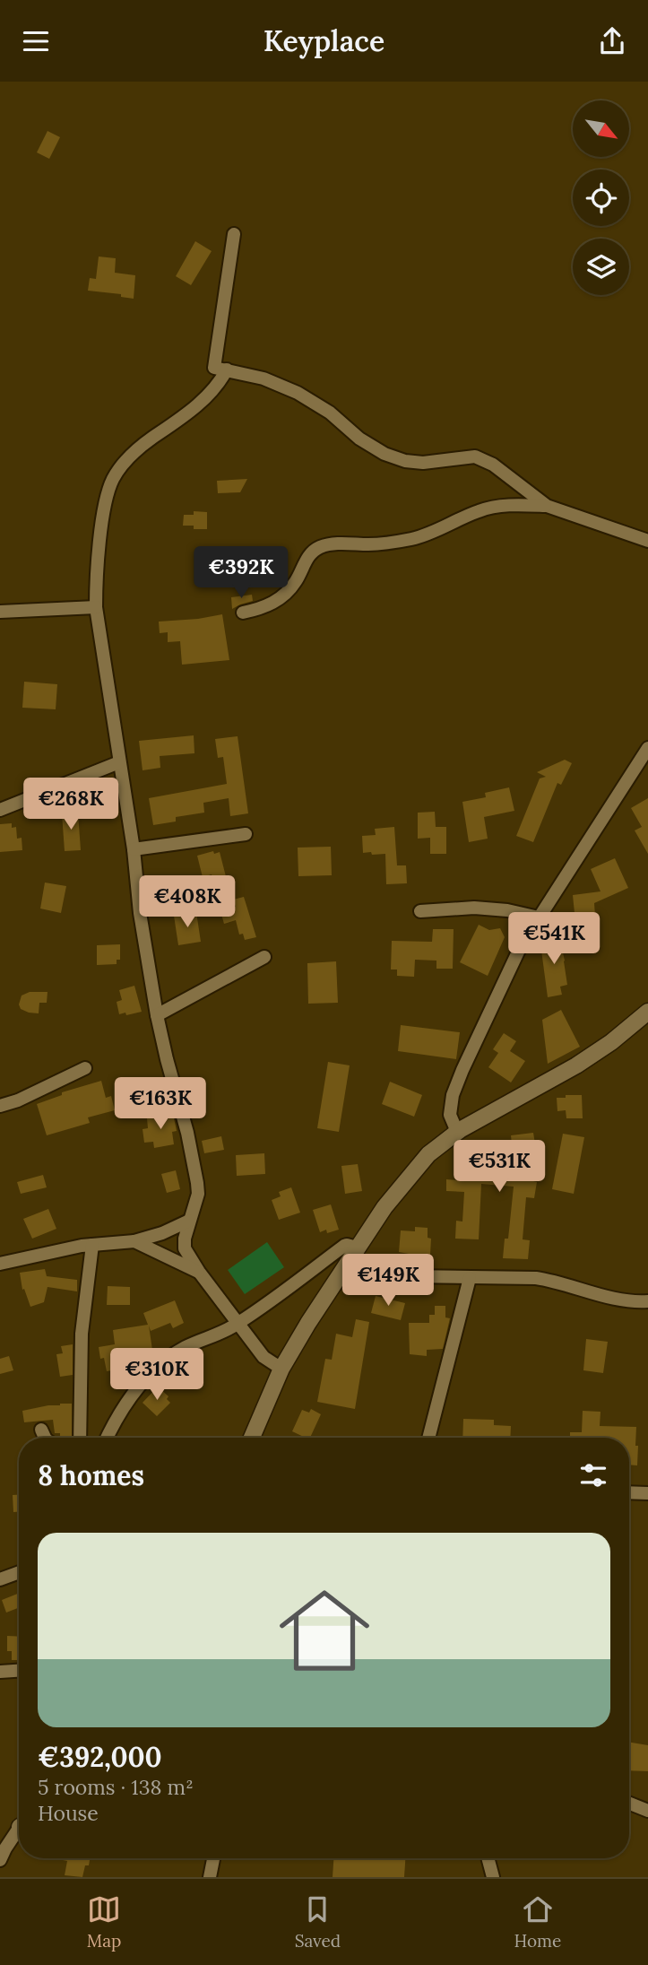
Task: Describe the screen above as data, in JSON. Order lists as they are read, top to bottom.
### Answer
{
  "north": "bottom right",
  "page": {
    "header": "Keyplace",
    "price": [
      "€392K",
      "€268K",
      "€408K",
      "€541K",
      "€163K",
      "€531K",
      "€149K",
      "€310K"
    ],
    "heading": "8 homes",
    "list": [
      {
        "name": "€392,000",
        "note": "5 rooms · 138 m² · House"
      }
    ],
    "tabs": ["Map", "Saved", "Home"]
  }
}
